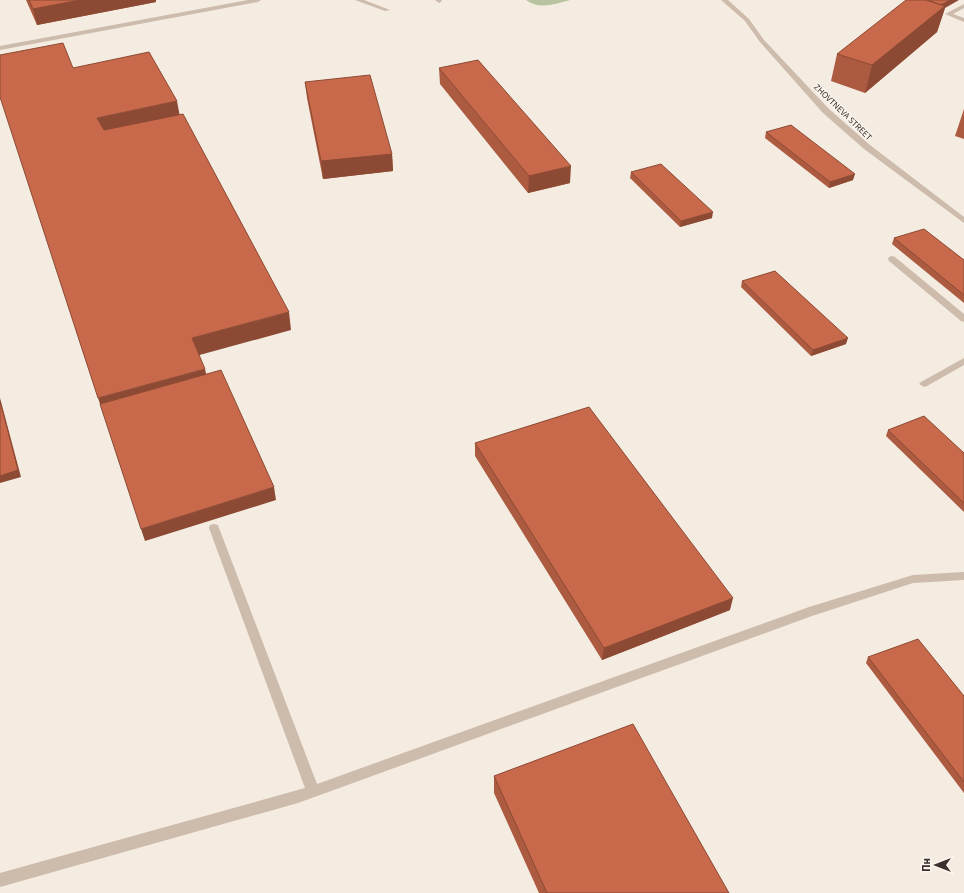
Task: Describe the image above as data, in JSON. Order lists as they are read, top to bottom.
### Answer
{
  "streets": {
    "street": ["ZHOVTNEVA STREET"]
  },
  "north": "left"
}
